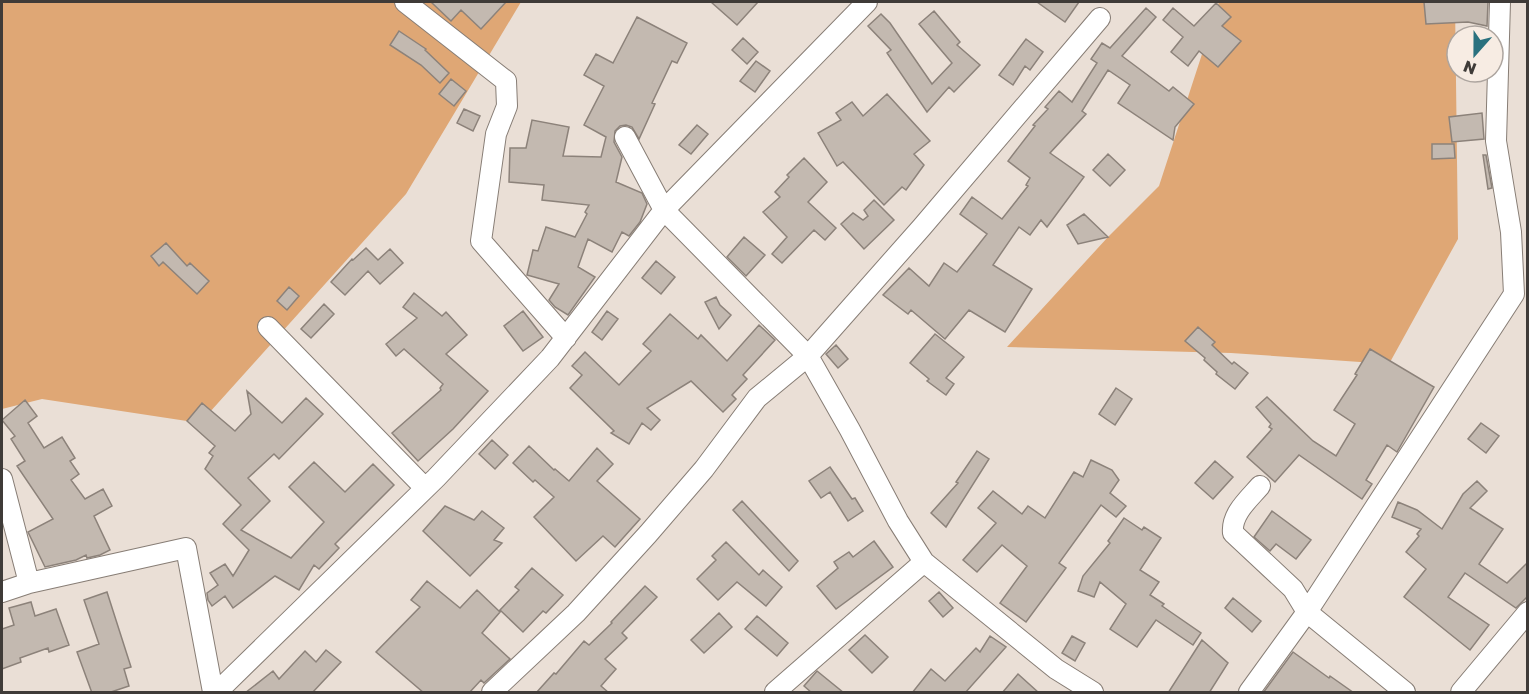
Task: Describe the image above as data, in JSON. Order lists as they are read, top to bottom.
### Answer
{
  "north": "bottom"
}
